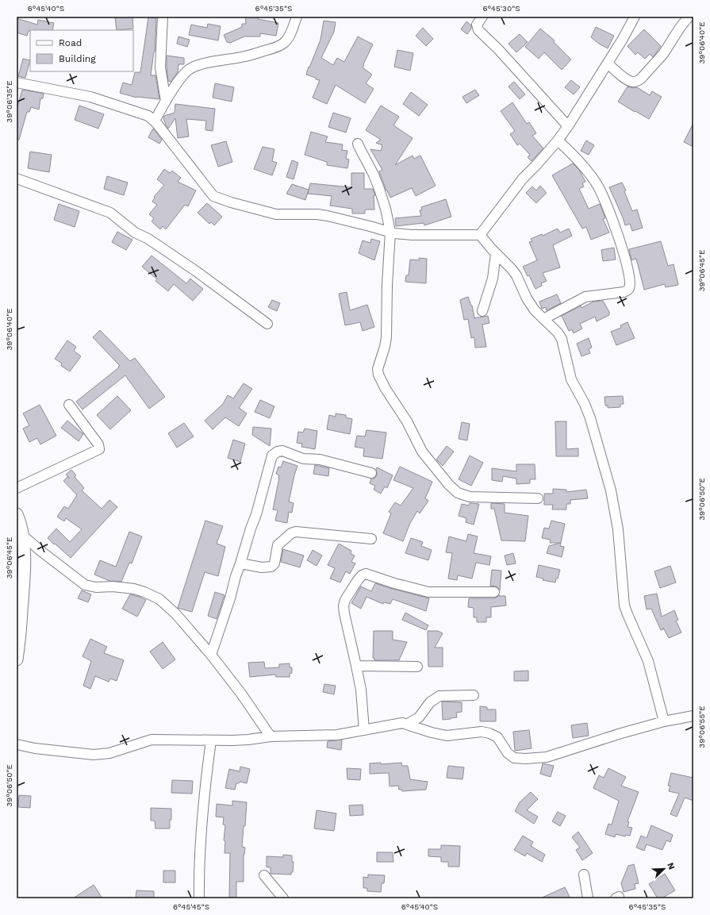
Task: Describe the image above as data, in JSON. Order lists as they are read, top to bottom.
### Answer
{
  "legend": ["Road", "Building"],
  "north": "top right",
  "coordinates": [
    "6°45'40\"S",
    "6°45'35\"S",
    "6°45'30\"S",
    "39°06'40\"E",
    "39°06'35\"E",
    "39°06'45\"E",
    "39°06'50\"E",
    "39°06'55\"E",
    "6°45'45\"S"
  ]
}
